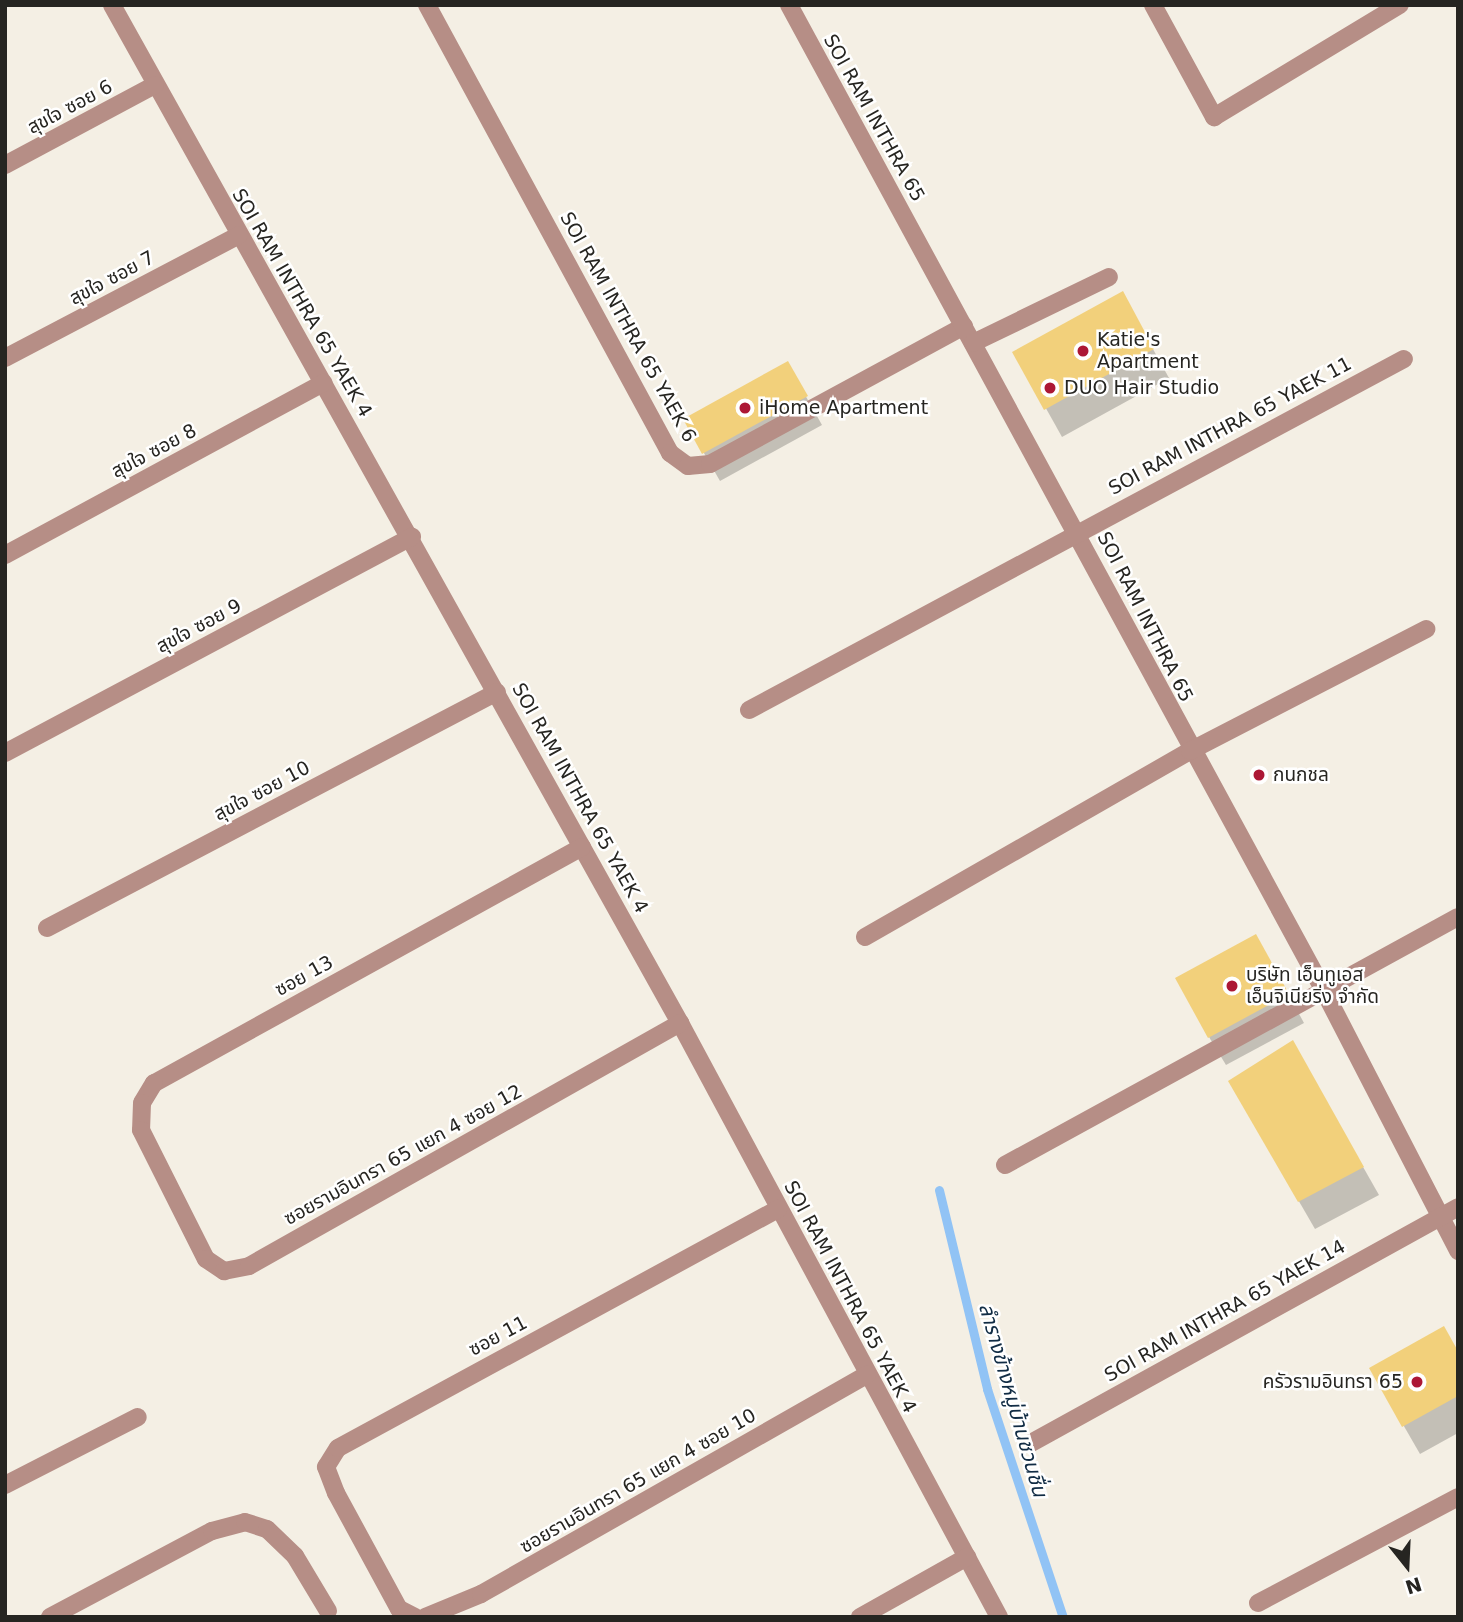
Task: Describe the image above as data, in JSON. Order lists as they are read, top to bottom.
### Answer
{
  "streets": {
    "street": [
      "สุขใจ ซอย 6",
      "SOI RAM INTHRA 65",
      "สุขใจ ซอย 7",
      "SOI RAM INTHRA 65 YAEK 4",
      "SOI RAM INTHRA 65 YAEK 6",
      "SOI RAM INTHRA 65 YAEK 11",
      "สุขใจ ซอย 8",
      "สุขใจ ซอย 9",
      "สุขใจ ซอย 10",
      "ซอย 13",
      "ซอยรามอินทรา 65 แยก 4 ซอย 12",
      "SOI RAM INTHRA 65 YAEK 14",
      "ซอย 11",
      "ซอยรามอินทรา 65 แยก 4 ซอย 10"
    ]
  },
  "crossings": [
    ["สุขใจ ซอย 6", "SOI RAM INTHRA 65 YAEK 4"],
    ["SOI RAM INTHRA 65", "SOI RAM INTHRA 65 YAEK 6"],
    ["SOI RAM INTHRA 65", "SOI RAM INTHRA 65 YAEK 11"],
    ["SOI RAM INTHRA 65", "SOI RAM INTHRA 65 YAEK 14"],
    ["สุขใจ ซอย 7", "SOI RAM INTHRA 65 YAEK 4"],
    ["SOI RAM INTHRA 65 YAEK 4", "สุขใจ ซอย 8"],
    ["SOI RAM INTHRA 65 YAEK 4", "สุขใจ ซอย 9"],
    ["SOI RAM INTHRA 65 YAEK 4", "สุขใจ ซอย 10"],
    ["SOI RAM INTHRA 65 YAEK 4", "ซอย 13"],
    ["SOI RAM INTHRA 65 YAEK 4", "ซอยรามอินทรา 65 แยก 4 ซอย 12"],
    ["SOI RAM INTHRA 65 YAEK 4", "ซอย 11"],
    ["SOI RAM INTHRA 65 YAEK 4", "ซอยรามอินทรา 65 แยก 4 ซอย 10"],
    ["ซอย 13", "ซอยรามอินทรา 65 แยก 4 ซอย 12"]
  ],
  "water": ["ลำรางข้างหมู่บ้านชวนชื่น"],
  "places": [
    "Katie's Apartment",
    "DUO Hair Studio",
    "iHome Apartment",
    "กนกชล",
    "บริษัท เอ็นทูเอส เอ็นจิเนียริ่ง จำกัด",
    "ครัวรามอินทรา 65"
  ],
  "north": "bottom"
}
